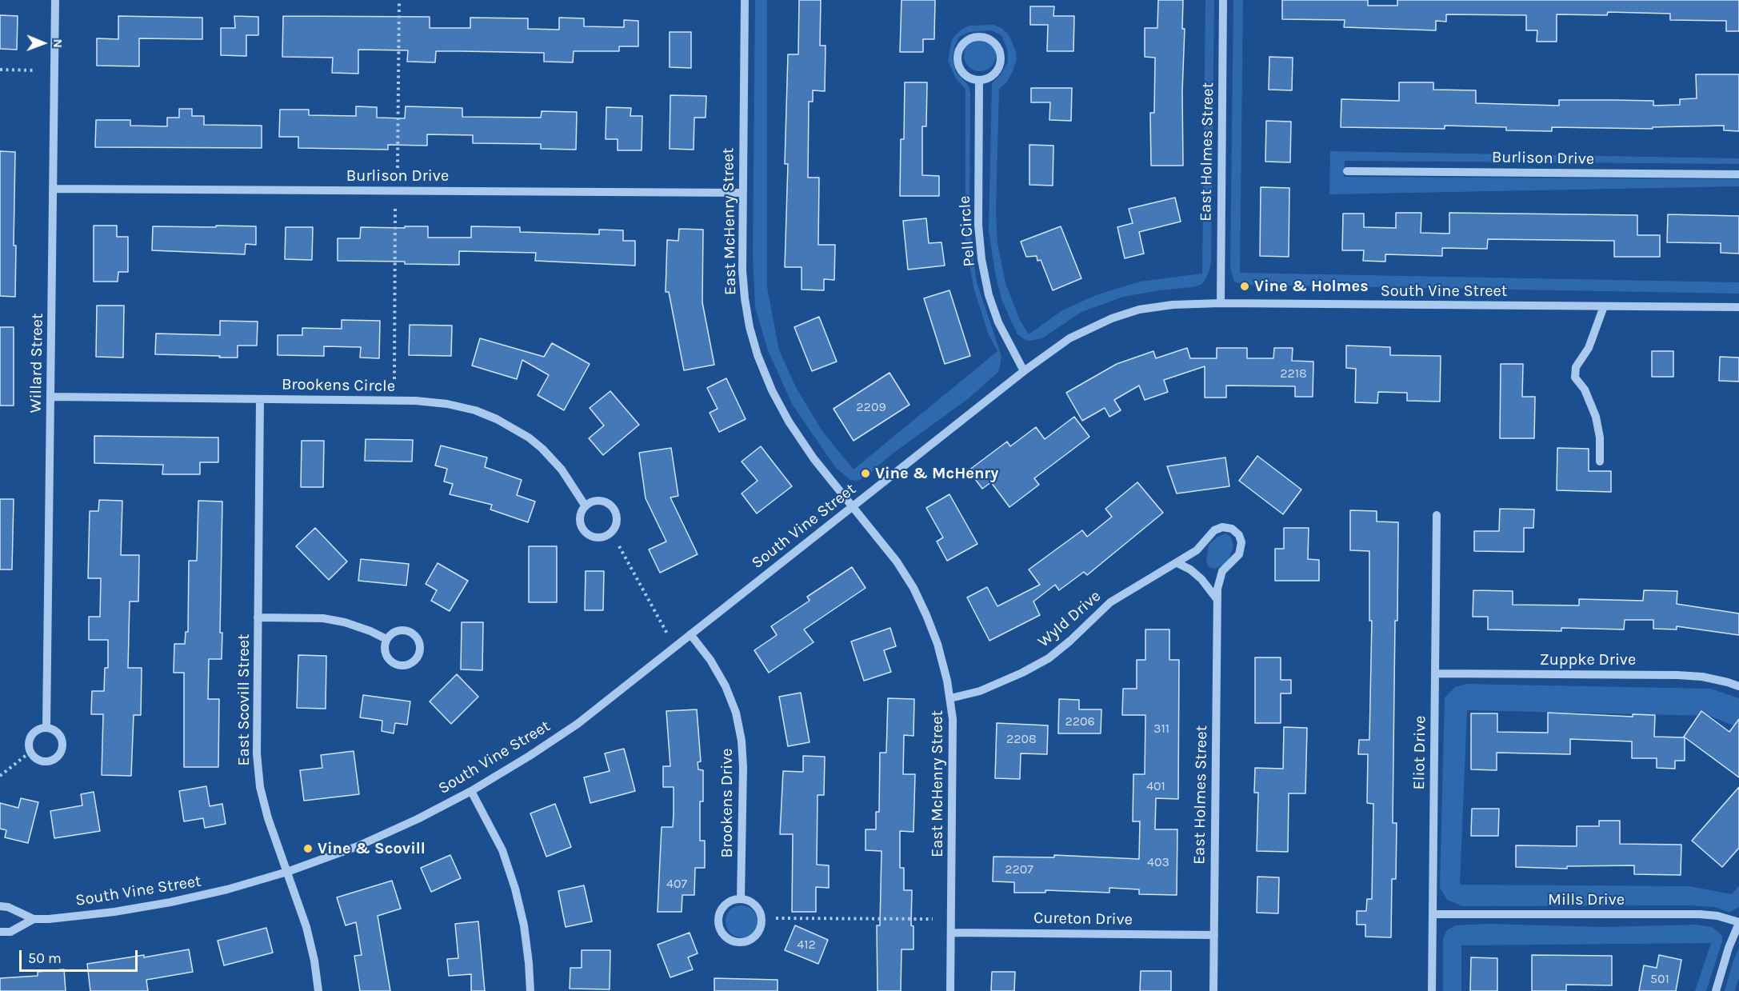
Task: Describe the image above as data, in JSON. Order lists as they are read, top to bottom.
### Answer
{
  "streets": {
    "street": [
      "East Holmes Street",
      "Burlison Drive",
      "East McHenry Street",
      "Pell Circle",
      "South Vine Street",
      "Willard Street",
      "Brookens Circle",
      "Wyld Drive",
      "Zuppke Drive",
      "East Scovill Street",
      "Eliot Drive",
      "Brookens Drive",
      "Mills Drive",
      "Cureton Drive"
    ]
  },
  "crossings": [
    ["East Holmes Street", "South Vine Street"],
    ["East Holmes Street", "Wyld Drive"],
    ["East Holmes Street", "Cureton Drive"],
    ["Burlison Drive", "East McHenry Street"],
    ["Burlison Drive", "Willard Street"],
    ["East McHenry Street", "South Vine Street"],
    ["East McHenry Street", "Wyld Drive"],
    ["East McHenry Street", "Cureton Drive"],
    ["Pell Circle", "South Vine Street"],
    ["South Vine Street", "East Scovill Street"],
    ["South Vine Street", "Brookens Drive"],
    ["Willard Street", "Brookens Circle"],
    ["Brookens Circle", "East Scovill Street"],
    ["Zuppke Drive", "Eliot Drive"],
    ["Eliot Drive", "Mills Drive"]
  ],
  "places": ["Vine & Holmes", "Vine & McHenry", "Vine & Scovill"],
  "house_numbers": [
    "2218",
    "2209",
    "2206",
    "311",
    "2208",
    "401",
    "403",
    "2207",
    "407",
    "412",
    "501"
  ],
  "scale_bar": "50 m",
  "north": "right"
}
